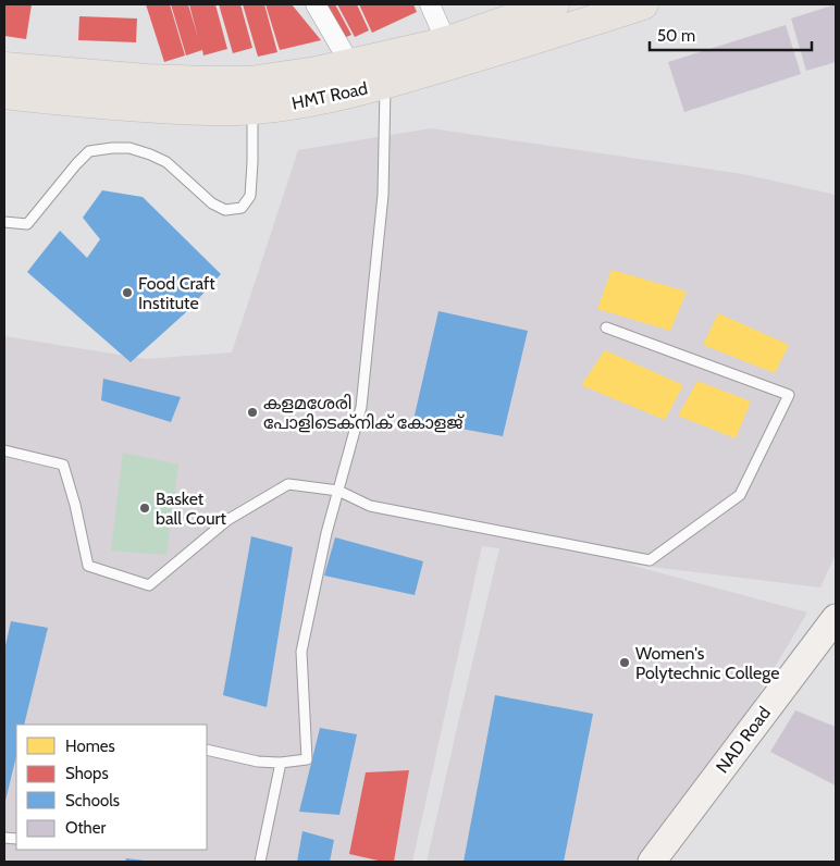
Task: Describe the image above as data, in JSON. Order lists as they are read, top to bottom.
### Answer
{
  "streets": {
    "main road": ["HMT Road"],
    "street": ["NAD Road"]
  },
  "places": [
    "Food Craft Institute",
    "കളമശേരി പോളിടെക്നിക് കോളജ്",
    "Basket ball Court",
    "Women's Polytechnic College"
  ],
  "legend": [
    "Homes",
    "Shops",
    "Schools",
    "Other"
  ],
  "scale_bar": "50 m"
}
